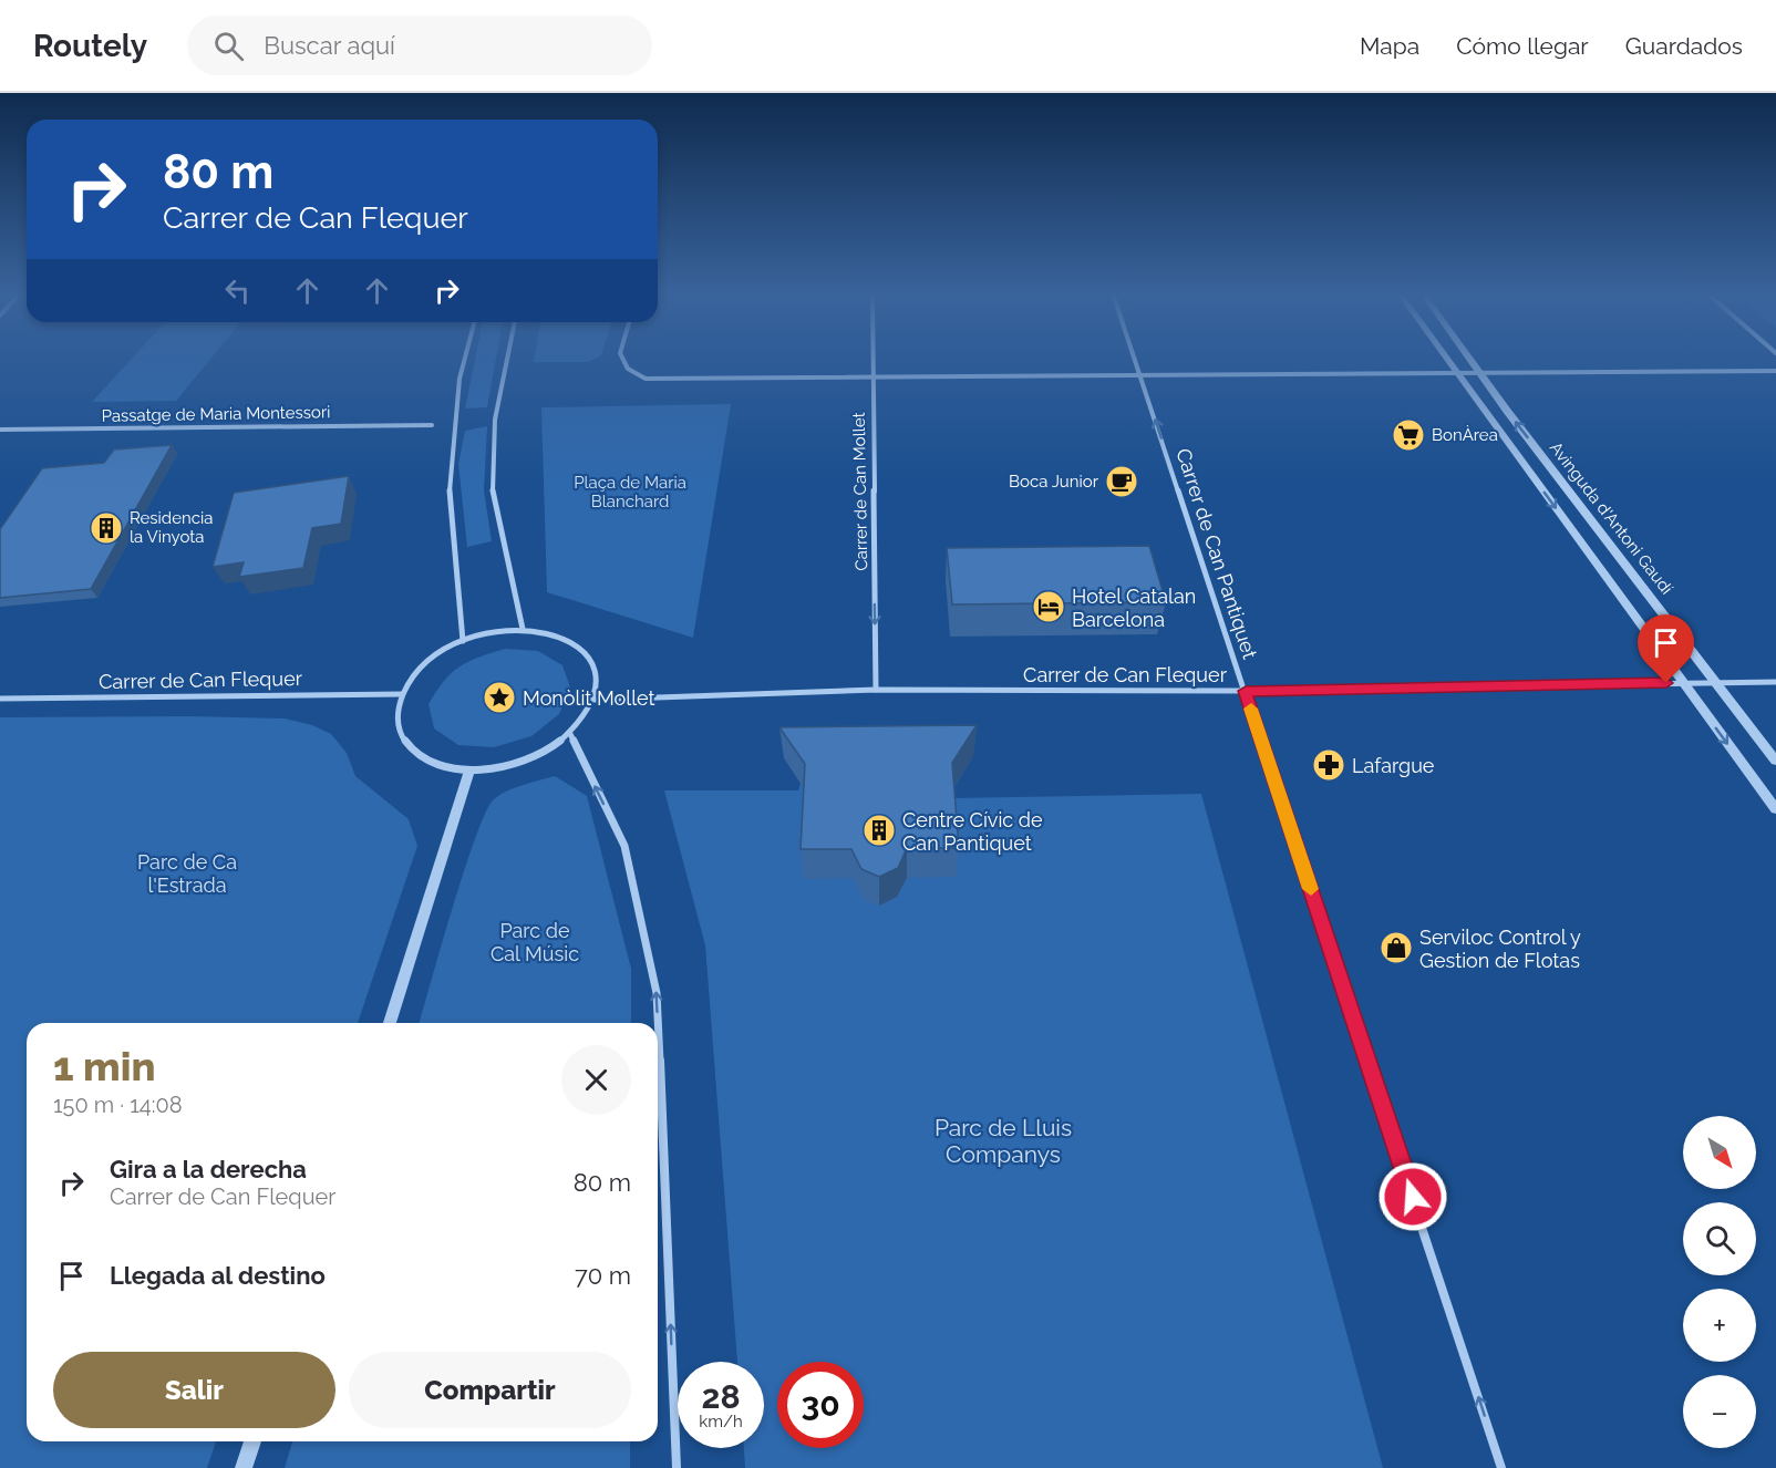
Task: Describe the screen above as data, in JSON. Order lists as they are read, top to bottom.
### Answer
{
  "streets": {
    "street": [
      "Passatge de Maria Montessori",
      "Carrer de Can Mollet",
      "Avinguda d'Antoni Gaudí",
      "Carrer de Can Pantiquet",
      "Carrer de Can Flequer"
    ]
  },
  "crossings": [
    ["Carrer de Can Mollet", "Carrer de Can Flequer"],
    ["Avinguda d'Antoni Gaudí", "Carrer de Can Flequer"],
    ["Carrer de Can Pantiquet", "Carrer de Can Flequer"]
  ],
  "one_way": ["Carrer de Can Mollet", "Carrer de Can Pantiquet"],
  "parks": [
    "Plaça de Maria Blanchard",
    "Parc de Ca l'Estrada",
    "Parc de Cal Músic",
    "Parc de Lluis Companys"
  ],
  "places": {
    "supermarket": ["BonÀrea"],
    "cafe": ["Boca Junior"],
    "building": ["Residencia la Vinyota", "Centre Cívic de Can Pantiquet"],
    "hotel": ["Hotel Catalan Barcelona"],
    "place": ["Monòlit Mollet"],
    "pharmacy": ["Lafargue"],
    "shop": ["Serviloc Control y Gestion de Flotas"]
  },
  "north": "bottom right",
  "page": {
    "header": "Routely",
    "search": "Buscar aquí",
    "nav": ["Mapa", "Cómo llegar", "Guardados"],
    "turn": ["80 m", "Carrer de Can Flequer"],
    "heading": ["1 min", "150 m · 14:08"],
    "map_buttons": ["+", "−"],
    "list": [
      {
        "name": "Gira a la derecha",
        "note": "Carrer de Can Flequer",
        "value": "80 m"
      },
      {
        "name": "Llegada al destino",
        "value": "70 m"
      }
    ],
    "buttons": ["Salir", "Compartir"],
    "speed": "28 km/h",
    "limit": "30"
  }
}
